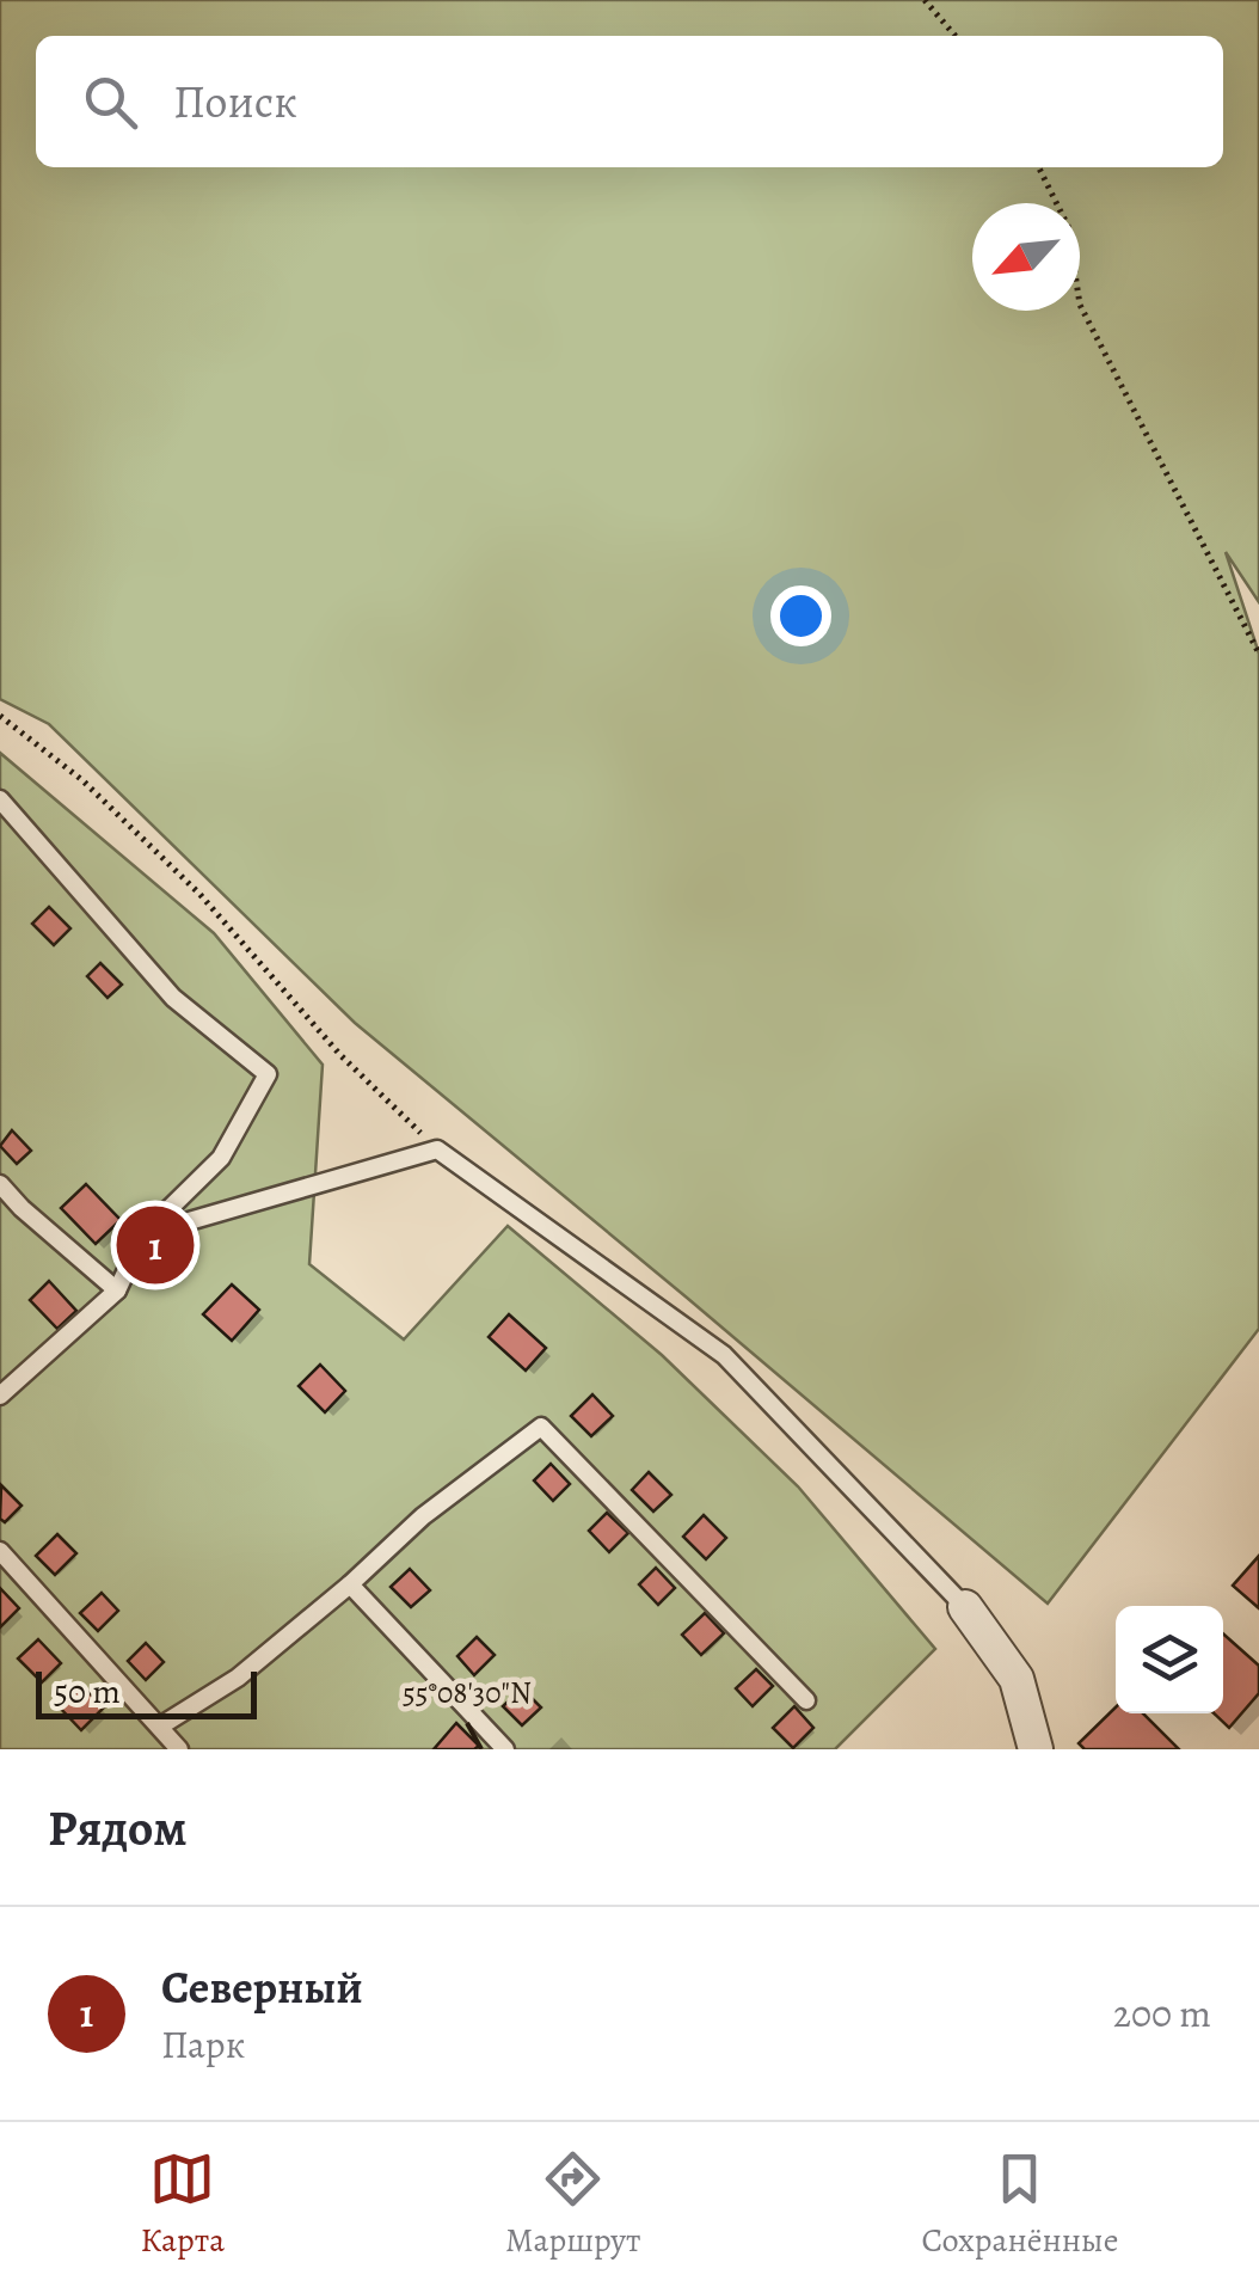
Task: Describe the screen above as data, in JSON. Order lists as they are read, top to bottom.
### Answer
{
  "scale_bar": "50 m",
  "north": "bottom left",
  "page": {
    "search": "Поиск",
    "pins": "1",
    "scale": "50 m",
    "heading": "Рядом",
    "list": [
      {
        "mark": "1",
        "name": "Северный",
        "note": "Парк",
        "value": "200 m"
      }
    ],
    "nav": ["Карта", "Маршрут", "Сохранённые"]
  },
  "coordinates": ["55°08'30\"N"]
}
